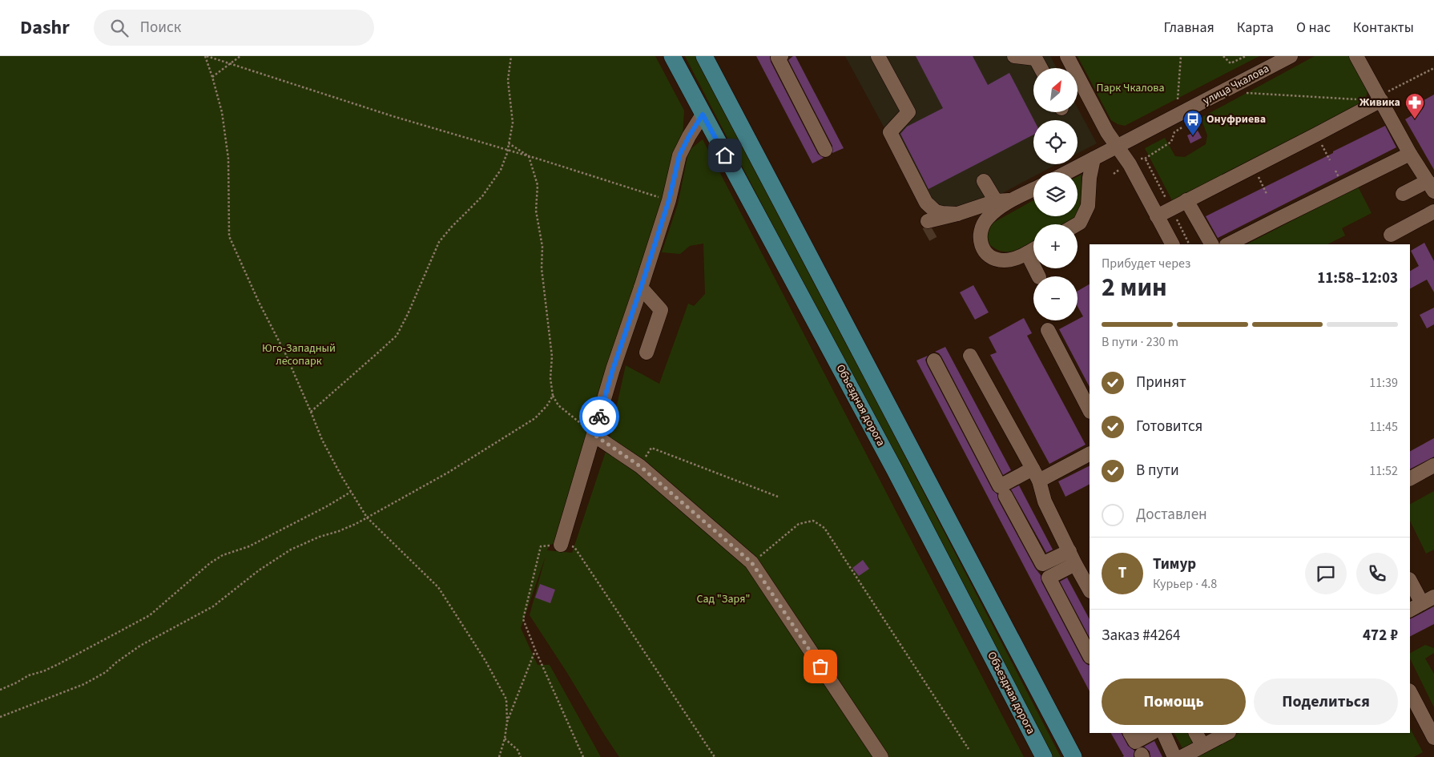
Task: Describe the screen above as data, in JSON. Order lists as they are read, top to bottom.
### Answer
{
  "streets": {
    "main road": ["Объездная дорога"],
    "street": ["улица Чкалова"]
  },
  "parks": ["Парк Чкалова", "Юго-Западный лесопарк", "Сад \"Заря\""],
  "places": {
    "pharmacy": ["Живика"],
    "bus stop": ["Онуфриева"]
  },
  "north": "top right",
  "page": {
    "header": "Dashr",
    "search": "Поиск",
    "nav": [
      "Главная",
      "Карта",
      "О нас",
      "Контакты"
    ],
    "map_buttons": ["+", "−"],
    "heading": ["2 мин", "Прибудет через", "11:58–12:03"],
    "panel": [
      "Тимур",
      "Курьер · 4.8",
      "Заказ #4264",
      "472 ₽"
    ],
    "bar": "В пути · 230 m",
    "list": [
      ["Принят", "11:39"],
      ["Готовится", "11:45"],
      ["В пути", "11:52"],
      "Доставлен"
    ],
    "round": "Т",
    "buttons": ["Помощь", "Поделиться"]
  }
}
